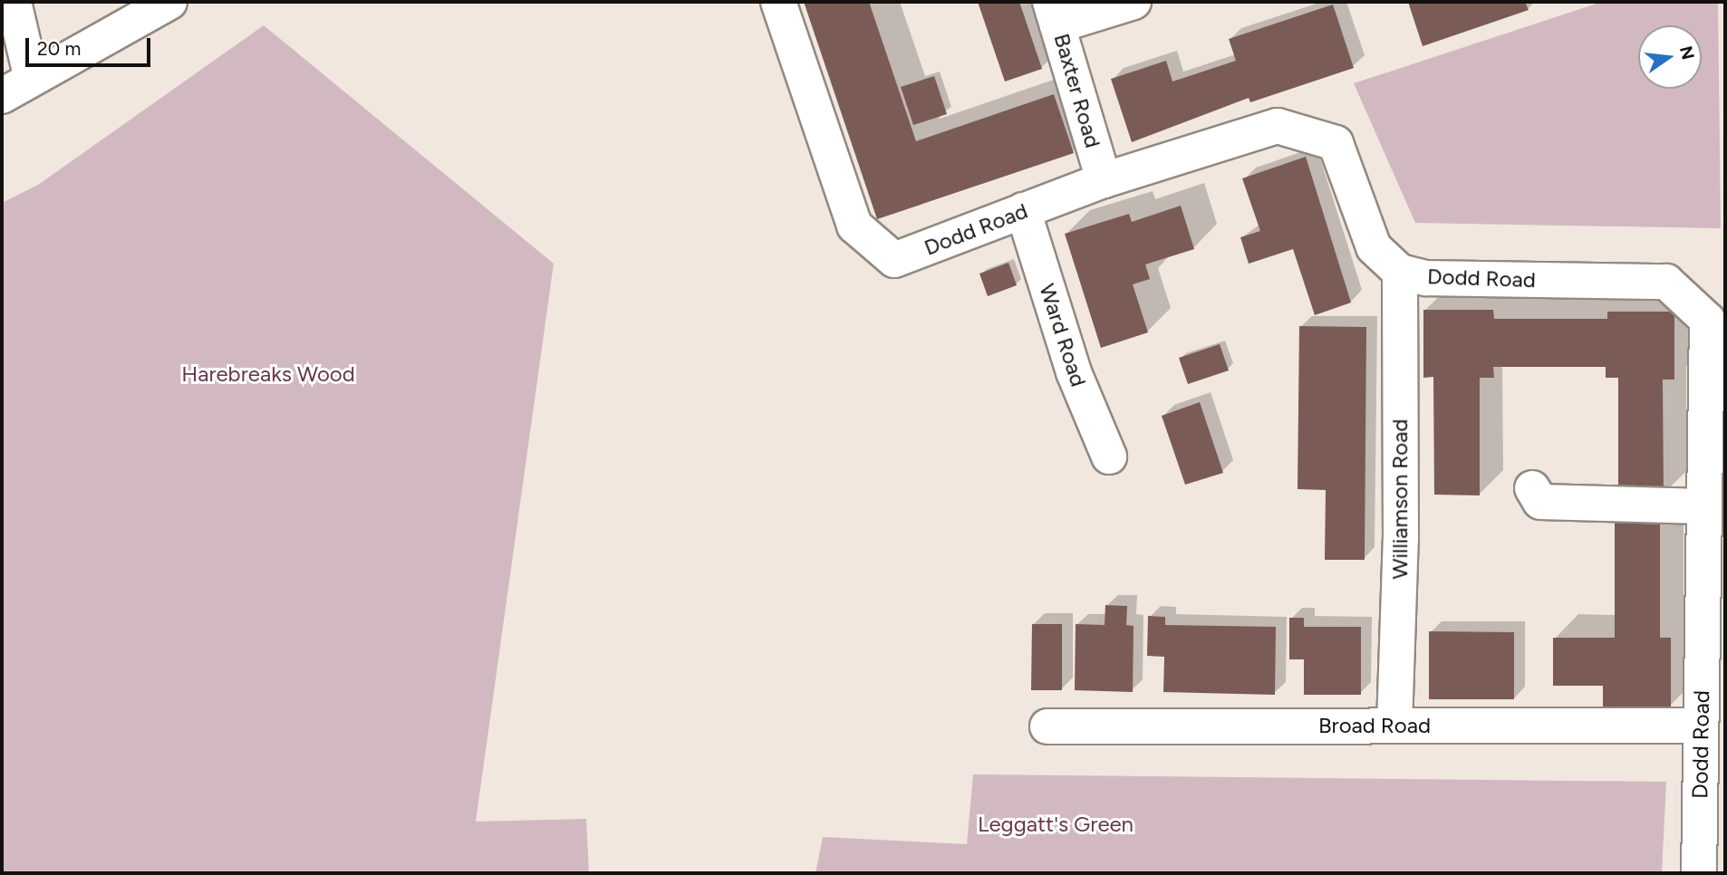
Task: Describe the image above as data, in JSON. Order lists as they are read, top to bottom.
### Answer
{
  "streets": {
    "street": [
      "Baxter Road",
      "Dodd Road",
      "Ward Road",
      "Williamson Road",
      "Broad Road"
    ]
  },
  "crossings": [
    ["Baxter Road", "Dodd Road"],
    ["Dodd Road", "Ward Road"],
    ["Dodd Road", "Williamson Road"],
    ["Dodd Road", "Broad Road"],
    ["Williamson Road", "Broad Road"]
  ],
  "parks": ["Harebreaks Wood", "Leggatt's Green"],
  "scale_bar": "20 m",
  "north": "right"
}
